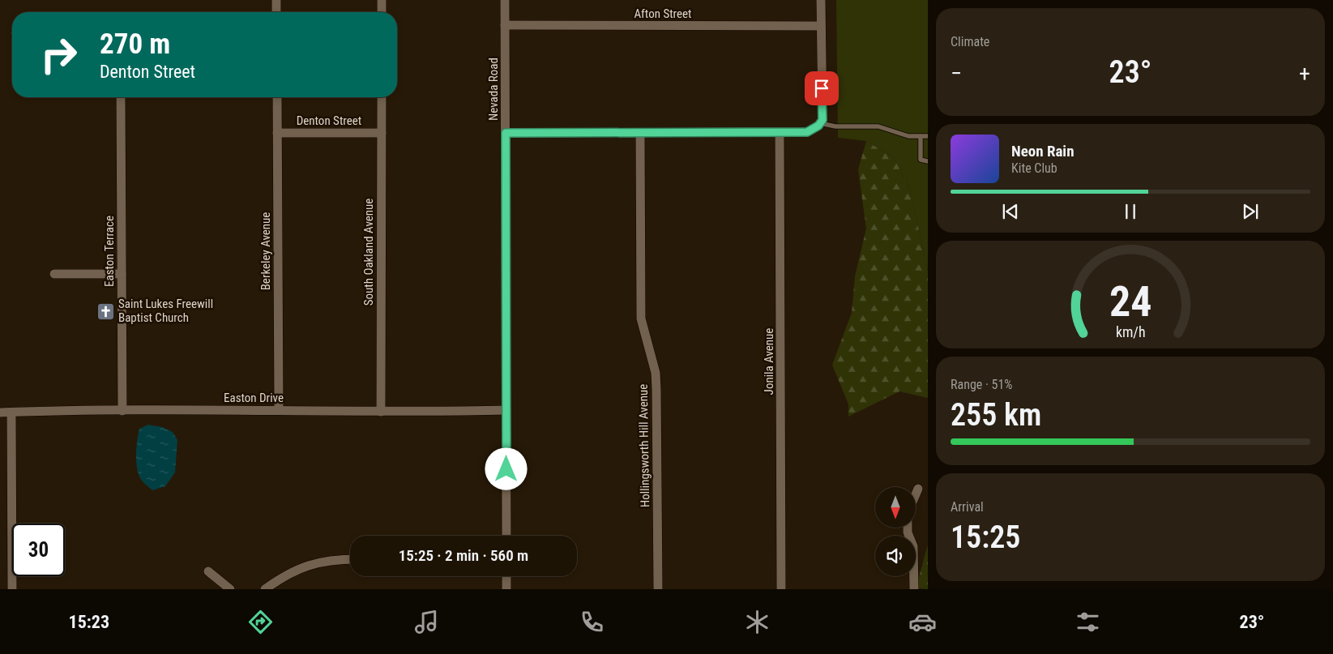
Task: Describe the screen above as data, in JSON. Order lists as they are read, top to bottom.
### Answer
{
  "streets": {
    "street": [
      "Afton Street",
      "Nevada Road",
      "Denton Street",
      "Easton Terrace",
      "Berkeley Avenue",
      "South Oakland Avenue",
      "Jonila Avenue",
      "Easton Drive",
      "Hollingsworth Hill Avenue"
    ]
  },
  "crossings": [
    ["Afton Street", "Nevada Road"],
    ["Nevada Road", "Easton Drive"],
    ["Denton Street", "Berkeley Avenue"],
    ["Denton Street", "South Oakland Avenue"],
    ["Easton Terrace", "Easton Drive"],
    ["Berkeley Avenue", "Easton Drive"],
    ["South Oakland Avenue", "Easton Drive"]
  ],
  "places": {
    "church": ["Saint Lukes Freewill Baptist Church"]
  },
  "north": "bottom",
  "page": {
    "tile": [
      "Climate",
      ["Range · 51%", "255 km"],
      ["Arrival", "15:25"]
    ],
    "turn": ["270 m", "Denton Street"],
    "heat": ["−", "23°", "+"],
    "song": ["Neon Rain", "Kite Club"],
    "limit": "30",
    "trip": "15:25 · 2 min · 560 m",
    "tabs": ["15:23", "23°"],
    "gauge": ["24", "km/h"]
  }
}
